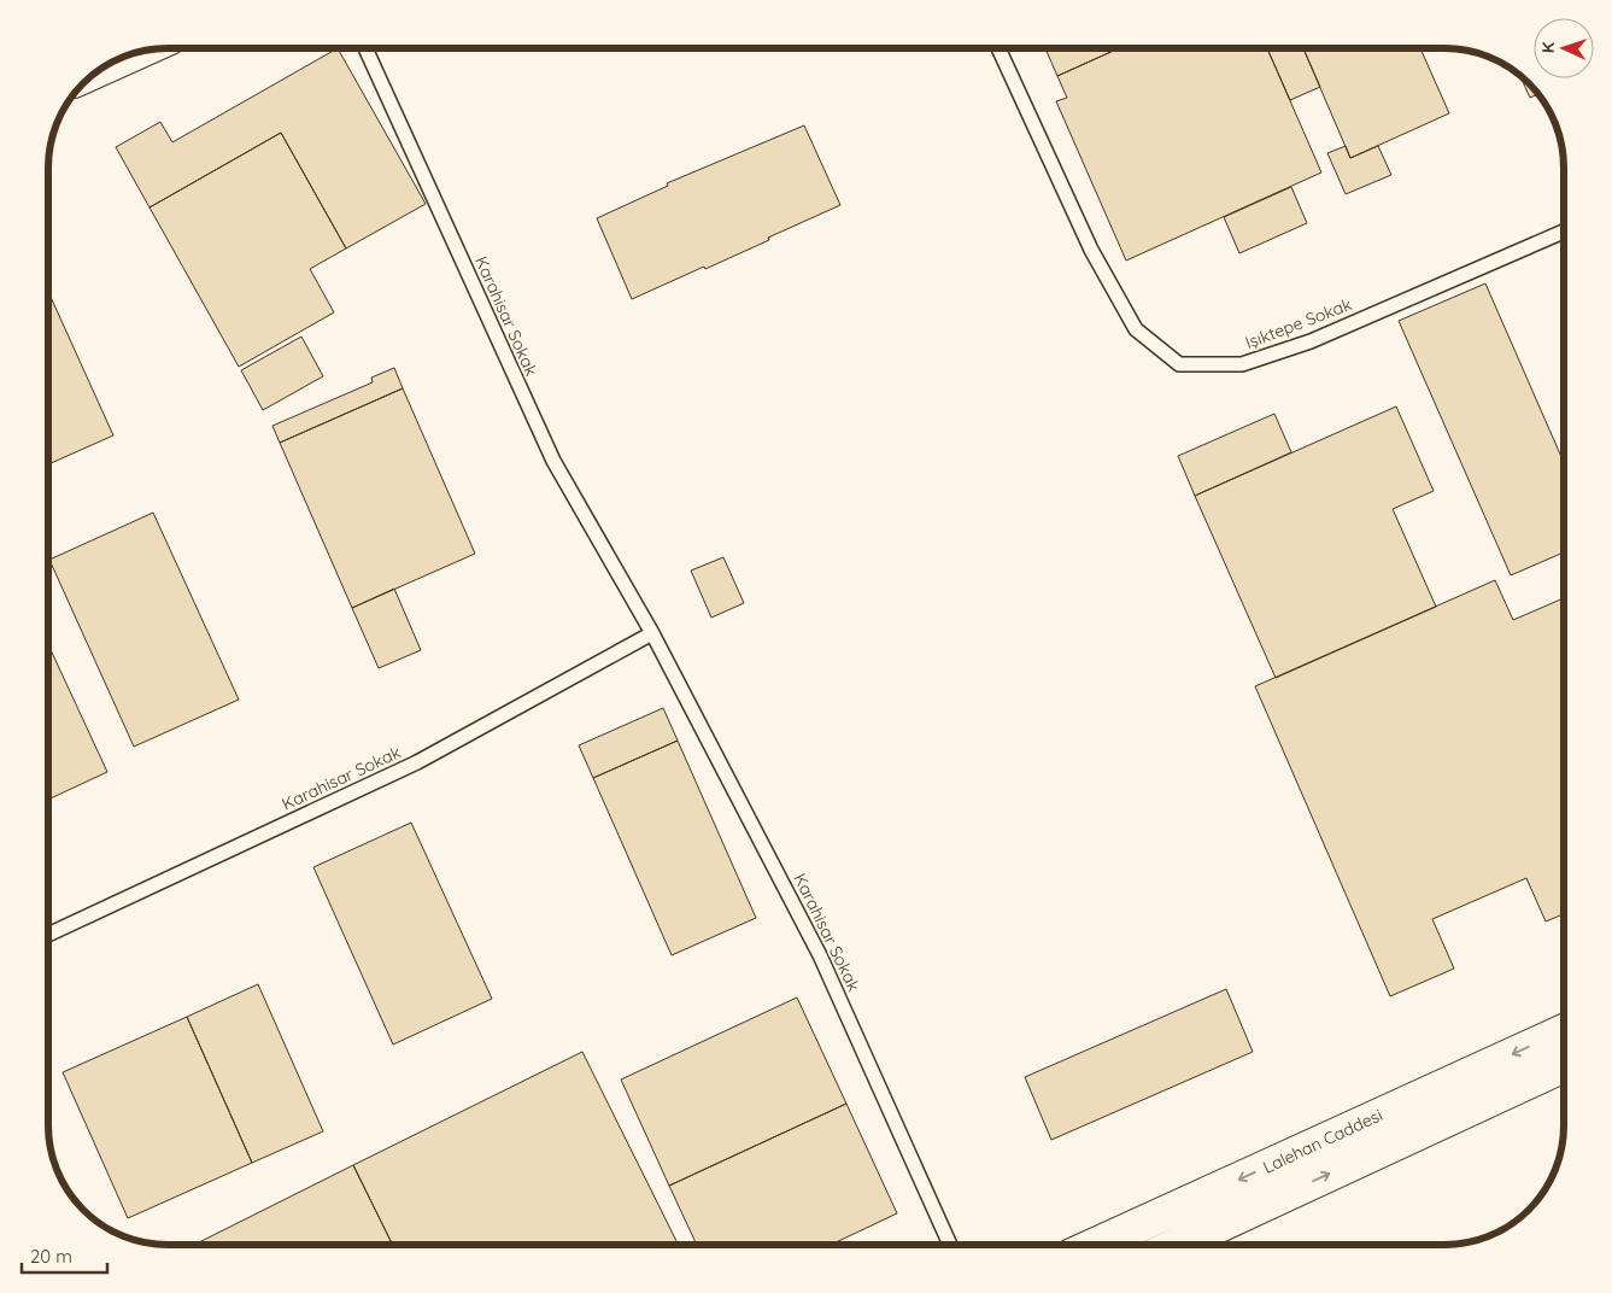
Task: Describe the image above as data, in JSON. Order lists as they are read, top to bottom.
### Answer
{
  "streets": {
    "street": ["Lalehan Caddesi"],
    "lane": ["Karahisar Sokak", "Işıktepe Sokak"]
  },
  "scale_bar": "20 m",
  "north": "left"
}
